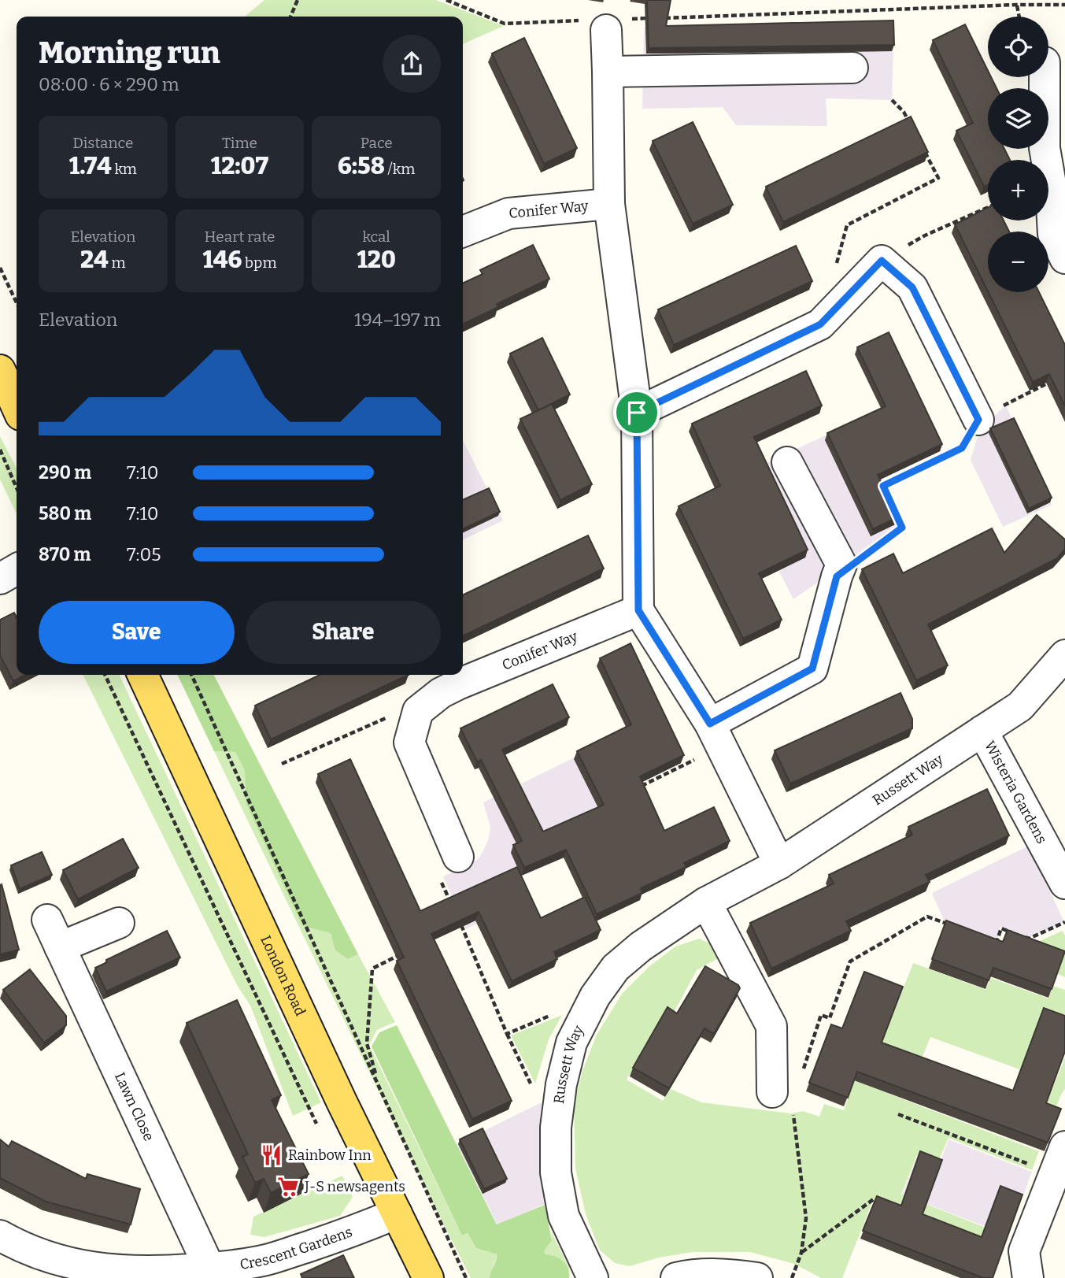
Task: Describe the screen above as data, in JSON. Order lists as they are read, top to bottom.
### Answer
{
  "streets": {
    "main road": ["London Road"],
    "street": [
      "Conifer Way",
      "Russett Way",
      "Wisteria Gardens",
      "Lawn Close",
      "Crescent Gardens"
    ]
  },
  "crossings": [
    ["Russett Way", "Wisteria Gardens"],
    ["London Road", "Crescent Gardens"],
    ["Lawn Close", "Crescent Gardens"]
  ],
  "places": {
    "restaurant": ["Rainbow Inn"],
    "supermarket": ["J-S newsagents"]
  },
  "page": {
    "map_buttons": ["+", "−"],
    "heading": ["Morning run", "08:00 · 6 × 290 m"],
    "stats": [
      ["Distance", "1.74 km"],
      ["Time", "12:07"],
      ["Pace", "6:58 /km"],
      ["Elevation", "24 m"],
      ["Heart rate", "146 bpm"],
      ["kcal", "120"]
    ],
    "chart": ["Elevation", "194–197 m"],
    "list": [
      {
        "name": "290 m",
        "note": "7:10"
      },
      {
        "name": "580 m",
        "note": "7:10"
      },
      {
        "name": "870 m",
        "note": "7:05"
      }
    ],
    "buttons": ["Save", "Share"]
  }
}
